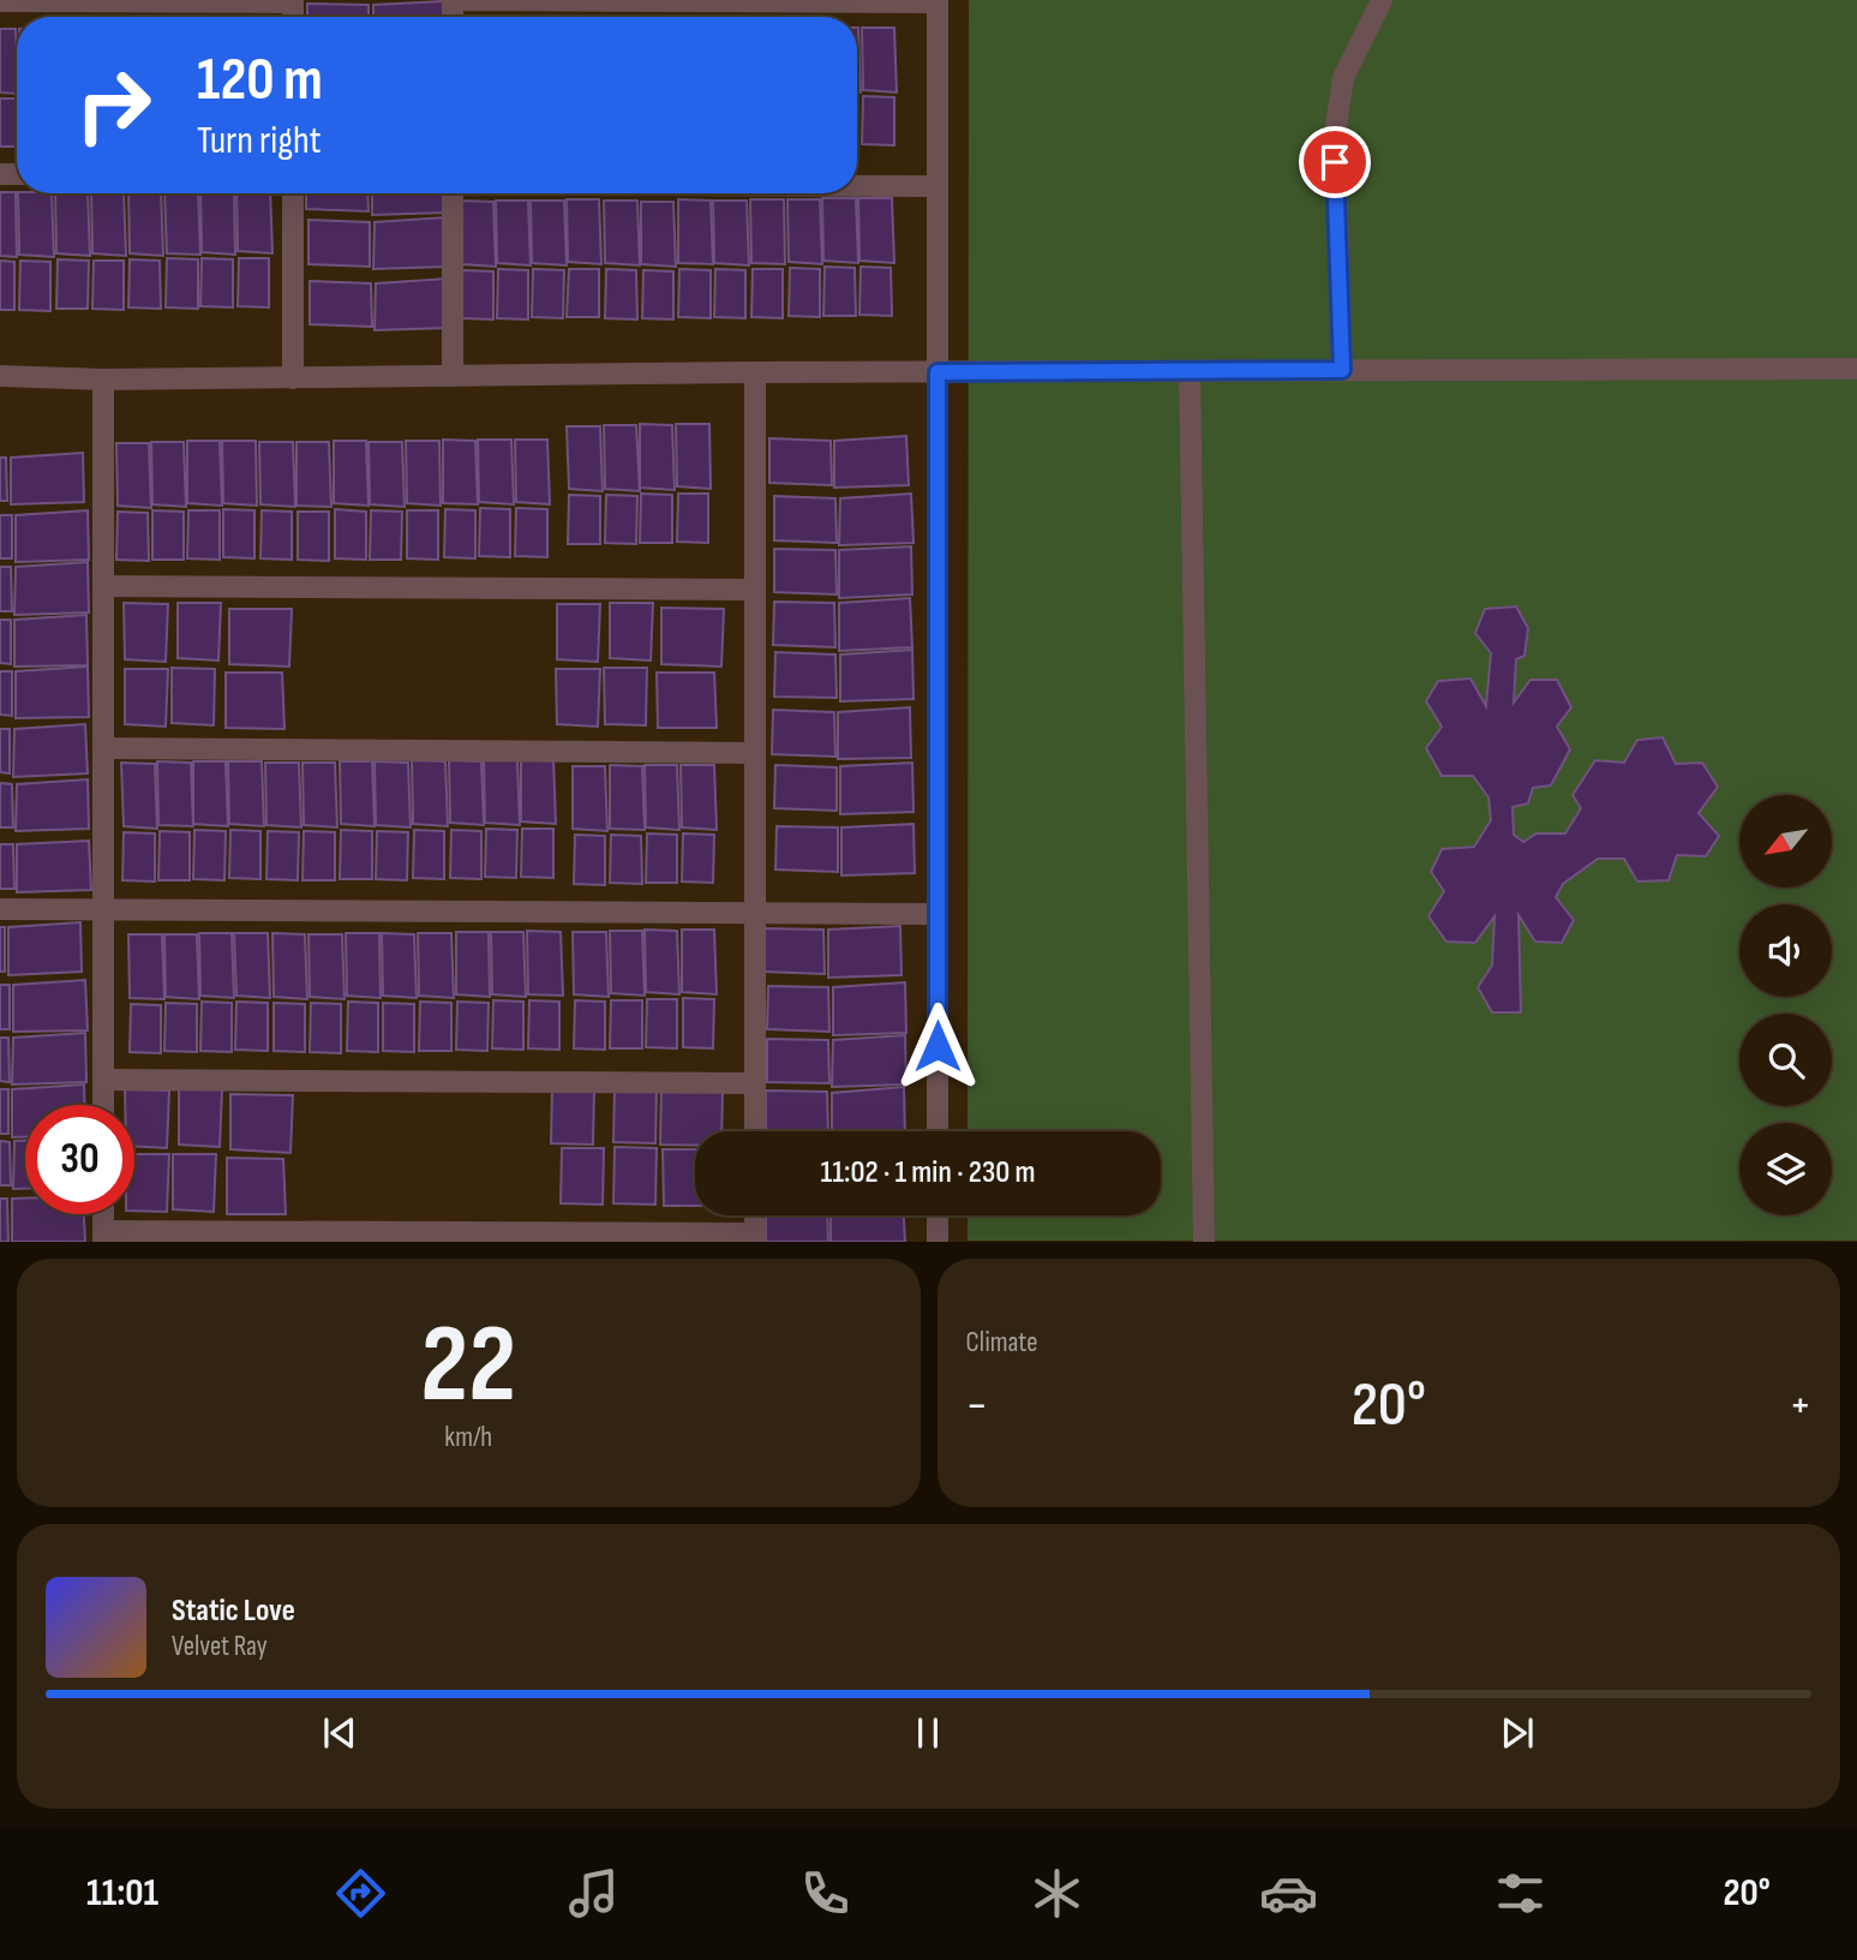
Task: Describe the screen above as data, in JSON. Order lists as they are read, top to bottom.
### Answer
{
  "north": "bottom left",
  "page": {
    "turn": ["120 m", "Turn right"],
    "limit": "30",
    "trip": "11:02 · 1 min · 230 m",
    "tile": [
      ["22", "km/h"],
      "Climate"
    ],
    "heat": ["−", "20°", "+"],
    "song": ["Static Love", "Velvet Ray"],
    "tabs": ["11:01", "20°"]
  }
}
